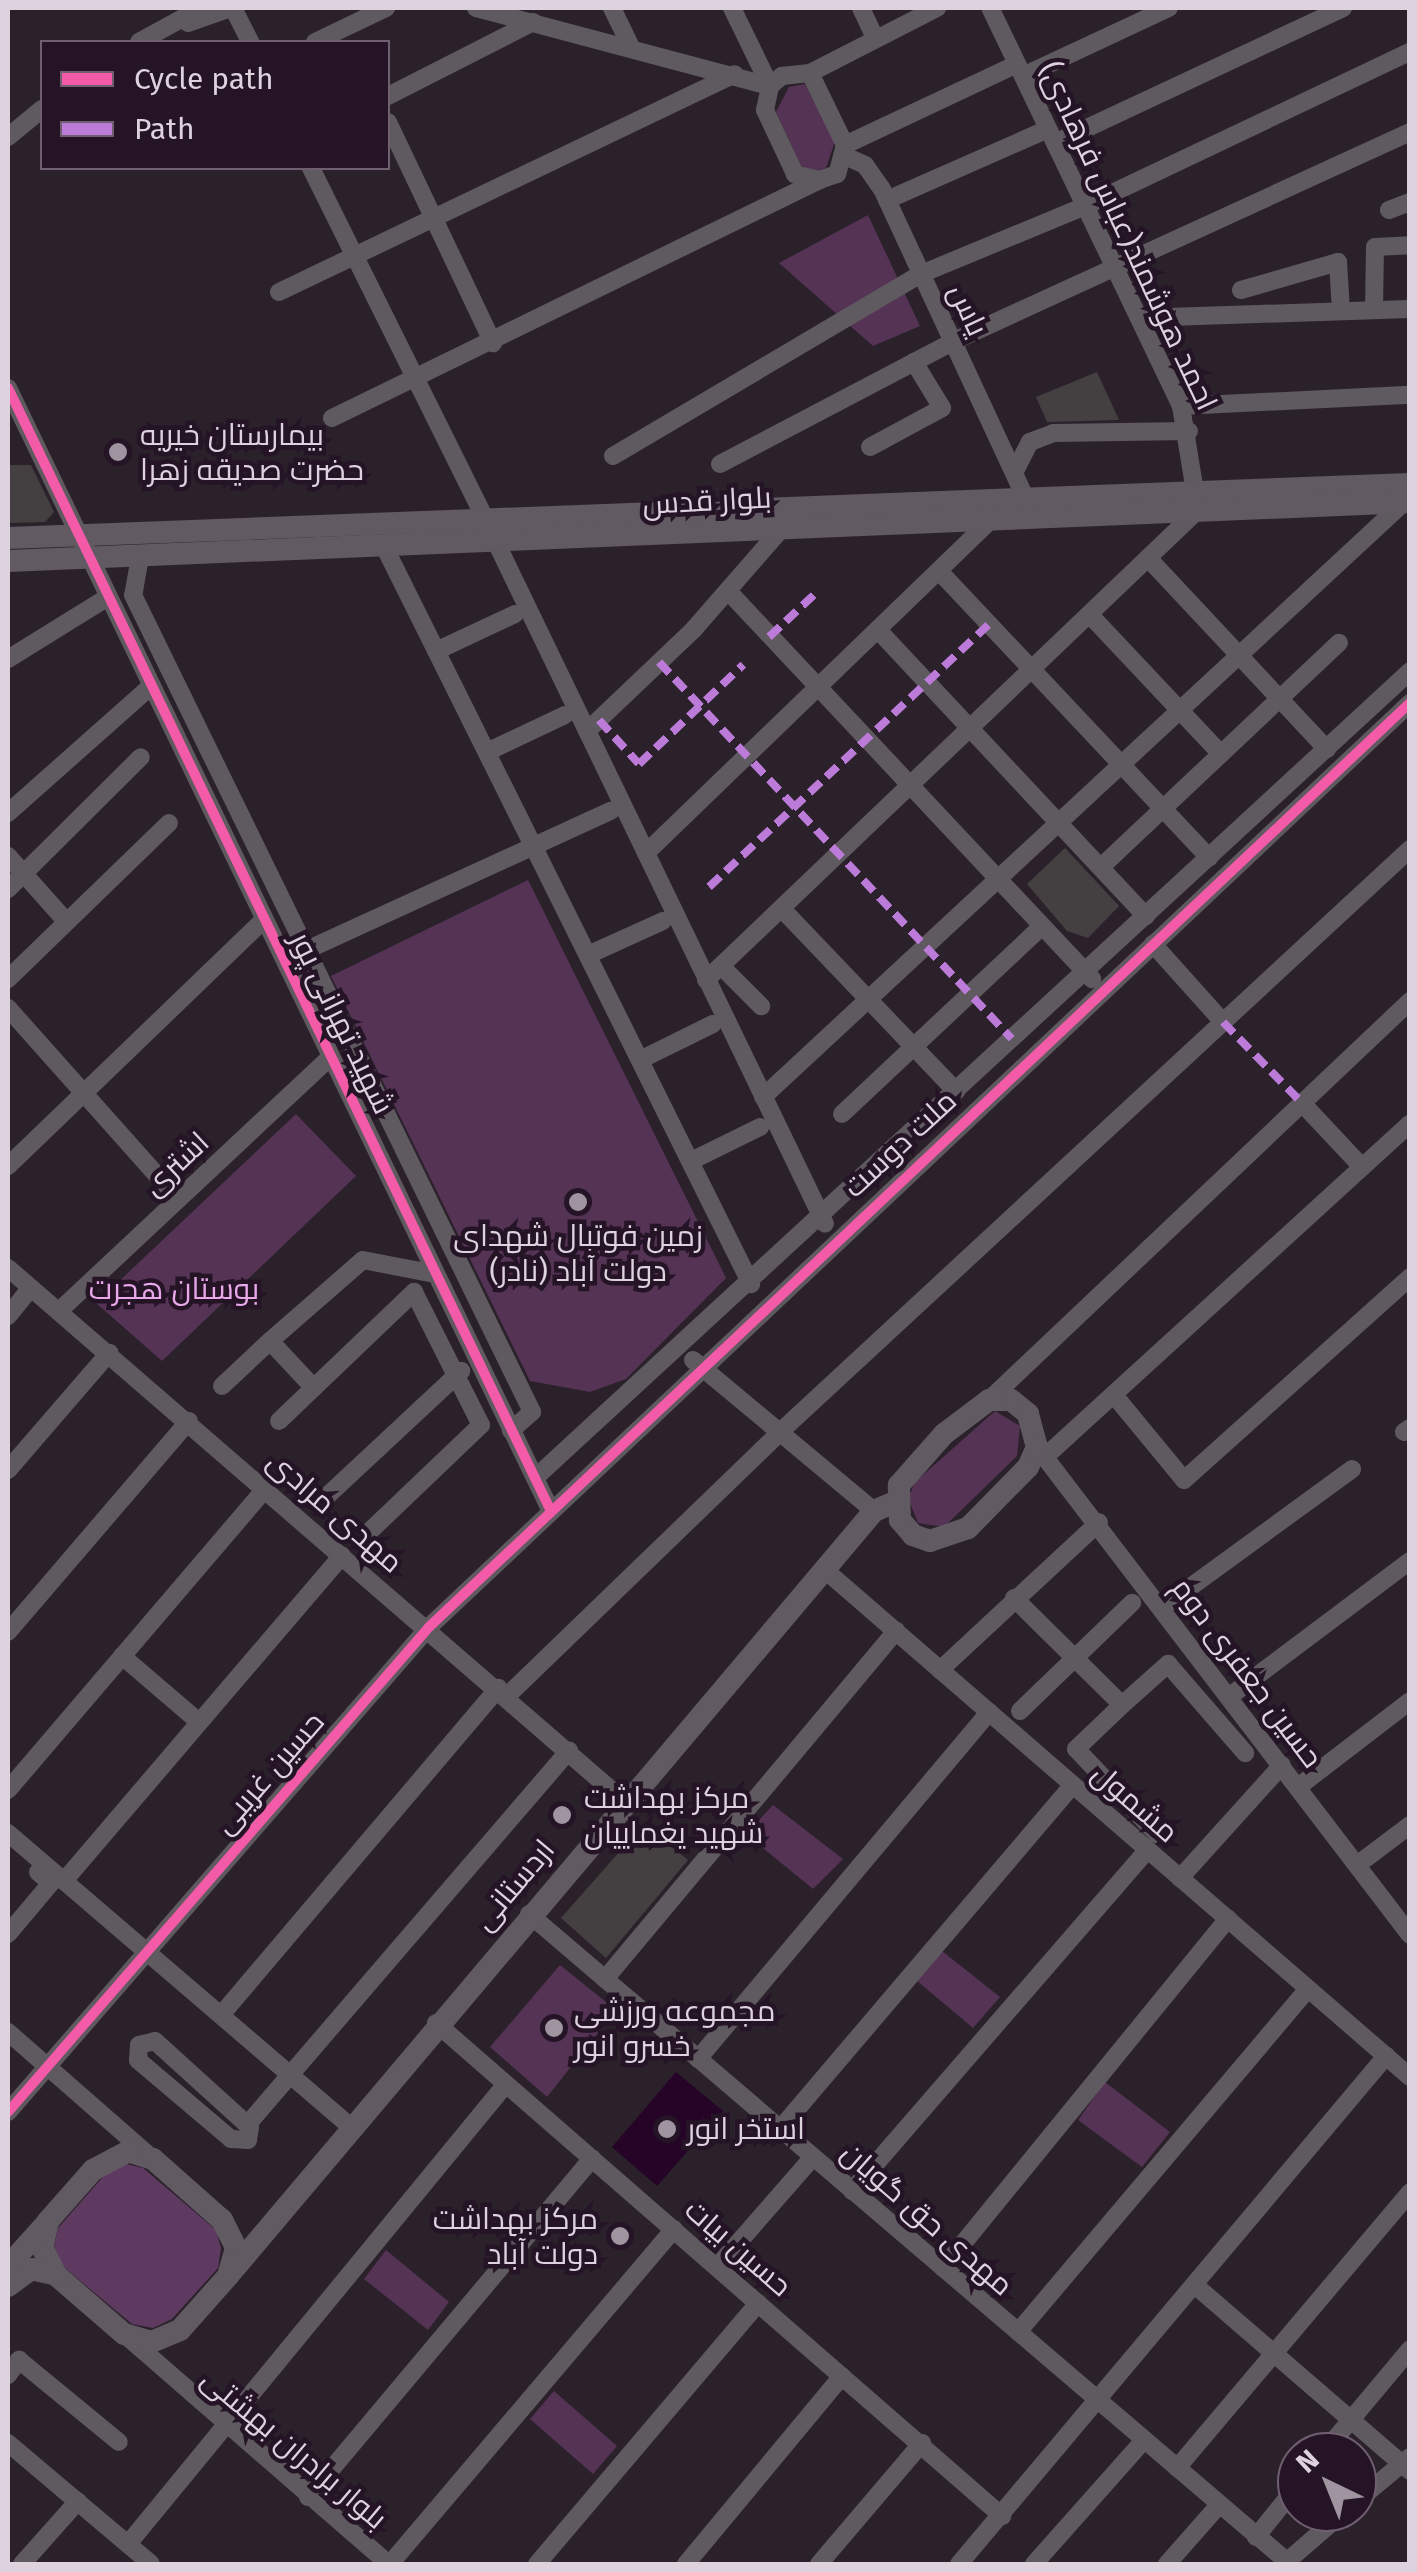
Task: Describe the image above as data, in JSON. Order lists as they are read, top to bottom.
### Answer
{
  "streets": {
    "main road": ["بلوار قدس", "اردستانی"],
    "street": [
      "احمد هوشمند(عباس فرهادی)",
      "یاس",
      "شهید تهرانی پور",
      "ملت دوست",
      "اشتری",
      "مهدی مرادی",
      "حسین جعفری دوم",
      "حسین غریبی",
      "مشمول",
      "مهدی حق گویان",
      "حسین بیات",
      "بلوار برادران بهشتی"
    ]
  },
  "crossings": [
    ["احمد هوشمند(عباس فرهادی)", "بلوار قدس"],
    ["یاس", "بلوار قدس"],
    ["بلوار قدس", "شهید تهرانی پور"],
    ["شهید تهرانی پور", "ملت دوست"],
    ["شهید تهرانی پور", "اشتری"],
    ["ملت دوست", "مهدی مرادی"],
    ["ملت دوست", "حسین غریبی"],
    ["اشتری", "مهدی مرادی"],
    ["مهدی مرادی", "حسین غریبی"],
    ["مهدی مرادی", "اردستانی"],
    ["مشمول", "اردستانی"],
    ["اردستانی", "مهدی حق گویان"],
    ["اردستانی", "حسین بیات"],
    ["اردستانی", "بلوار برادران بهشتی"]
  ],
  "parks": ["بوستان هجرت"],
  "places": [
    "بیمارستان خیریه حضرت صدیقه زهرا",
    "زمین فوتبال شهدای دولت آباد (نادر)",
    "مرکز بهداشت شهید یغماییان",
    "مجموعه ورزشی خسرو انور",
    "استخر انور",
    "مرکز بهداشت دولت آباد"
  ],
  "legend": ["Cycle path", "Path"],
  "north": "top left"
}
